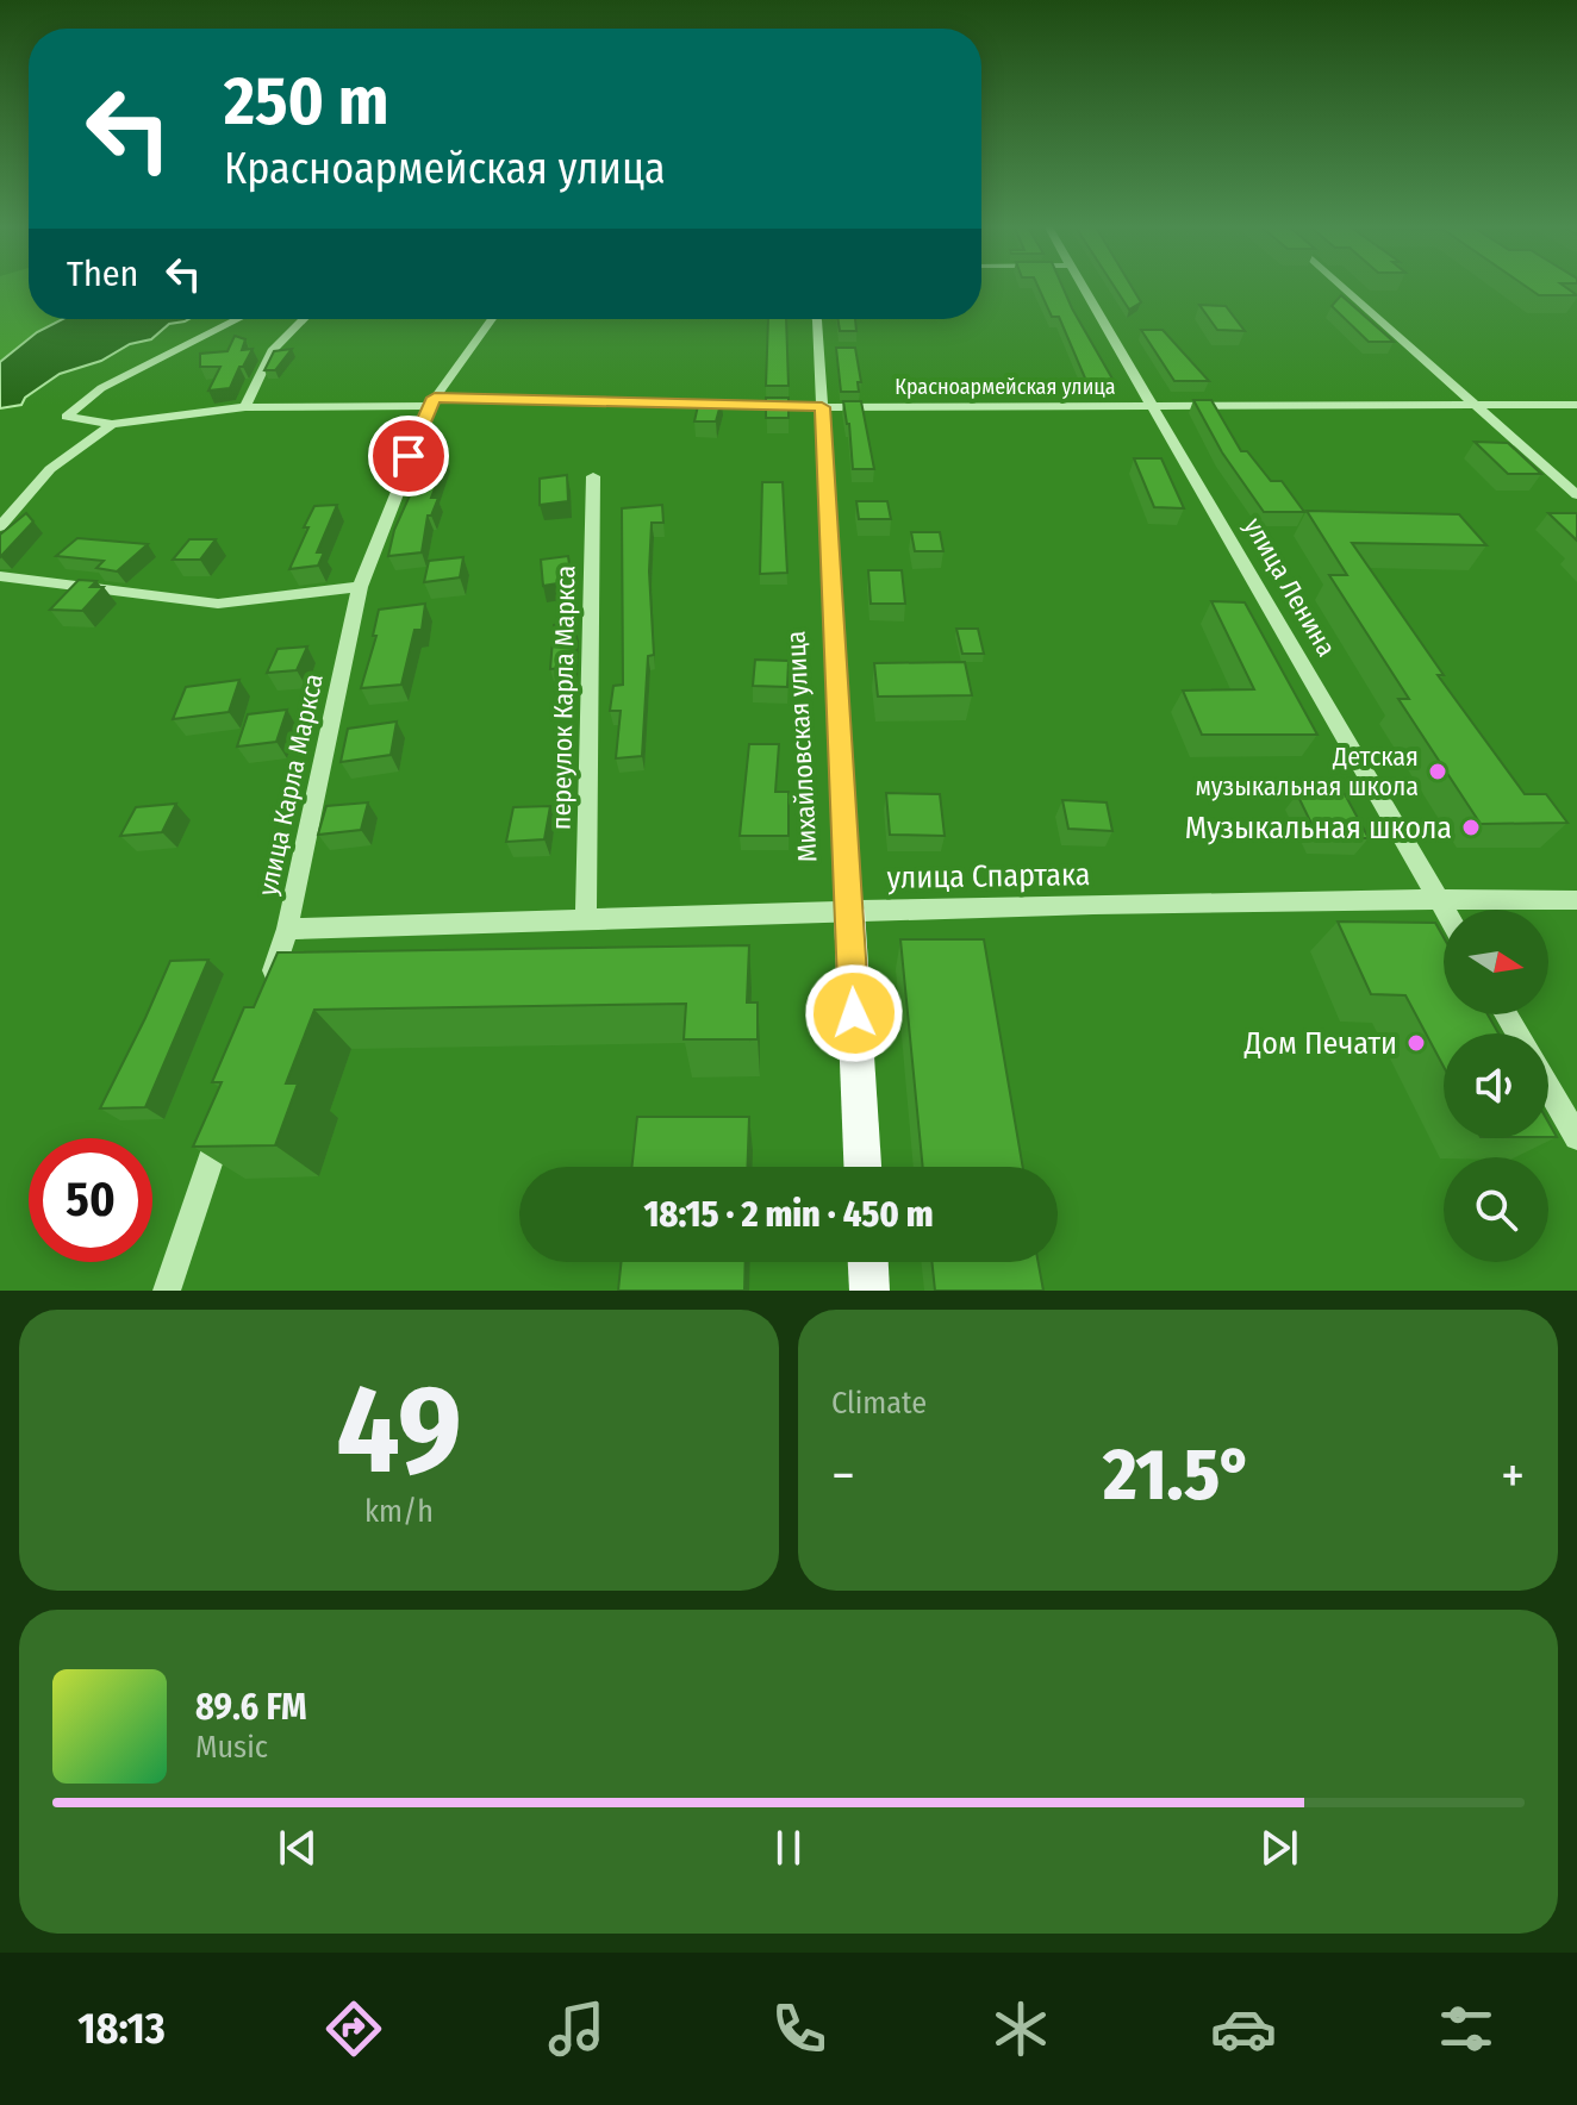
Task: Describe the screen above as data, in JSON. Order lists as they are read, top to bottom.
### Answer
{
  "streets": {
    "main road": ["Михайловская улица"],
    "street": [
      "Красноармейская улица",
      "улица Ленина",
      "переулок Карла Маркса",
      "улица Карла Маркса",
      "улица Спартака"
    ]
  },
  "crossings": [
    ["Красноармейская улица", "улица Ленина"],
    ["Красноармейская улица", "Михайловская улица"],
    ["Красноармейская улица", "улица Карла Маркса"],
    ["улица Ленина", "улица Спартака"],
    ["переулок Карла Маркса", "улица Спартака"],
    ["Михайловская улица", "улица Спартака"],
    ["улица Карла Маркса", "улица Спартака"]
  ],
  "places": ["Детская музыкальная школа", "Музыкальная школа", "Дом Печати"],
  "north": "right",
  "page": {
    "turn": ["250 m", "Красноармейская улица"],
    "then": "Then",
    "limit": "50",
    "trip": "18:15 · 2 min · 450 m",
    "tile": [
      ["49", "km/h"],
      "Climate"
    ],
    "heat": ["−", "21.5°", "+"],
    "song": ["89.6 FM", "Music"],
    "tabs": "18:13"
  }
}
